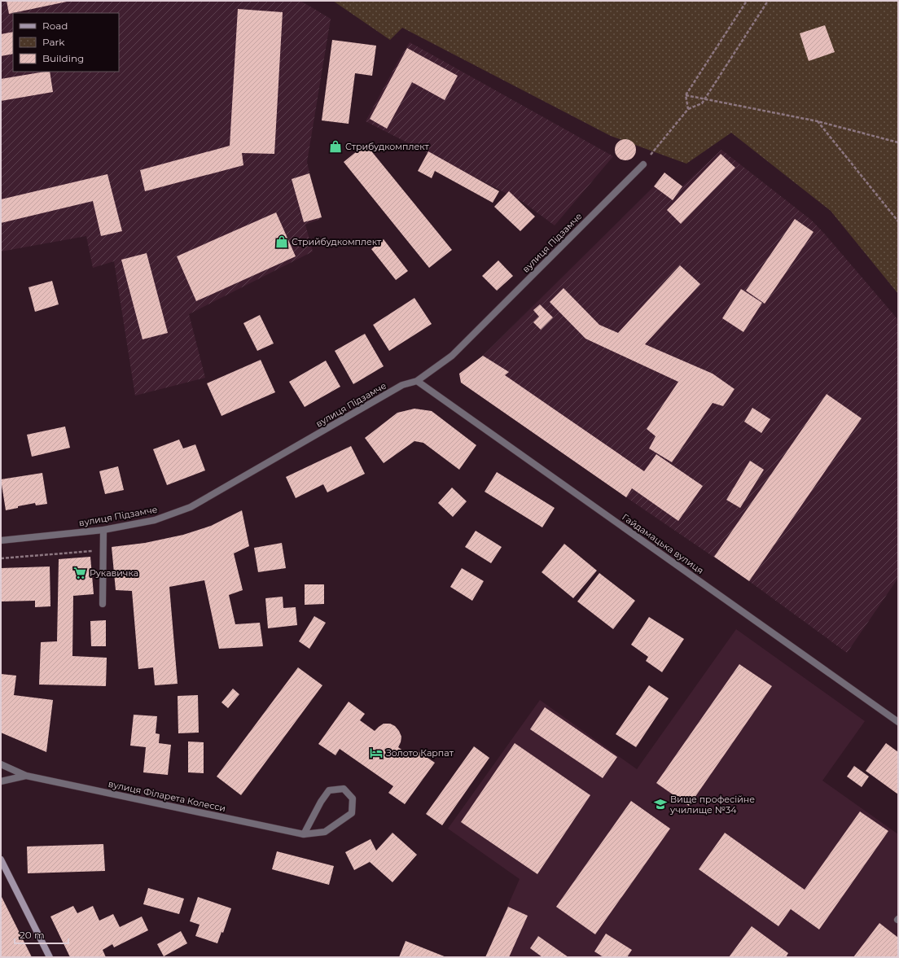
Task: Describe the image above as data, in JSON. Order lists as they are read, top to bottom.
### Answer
{
  "streets": {
    "street": ["вулиця Підзамче", "Гайдамацька вулиця", "вулиця Філарета Колесси"]
  },
  "crossings": [
    ["вулиця Підзамче", "Гайдамацька вулиця"]
  ],
  "places": {
    "shop": ["Стрибудкомплект", "Стрийбудкомплект"],
    "supermarket": ["Рукавичка"],
    "hotel": ["Золото Карпат"],
    "school or university": ["Вище професійне училище №34"]
  },
  "legend": ["Road", "Park", "Building"],
  "scale_bar": "20 m"
}
